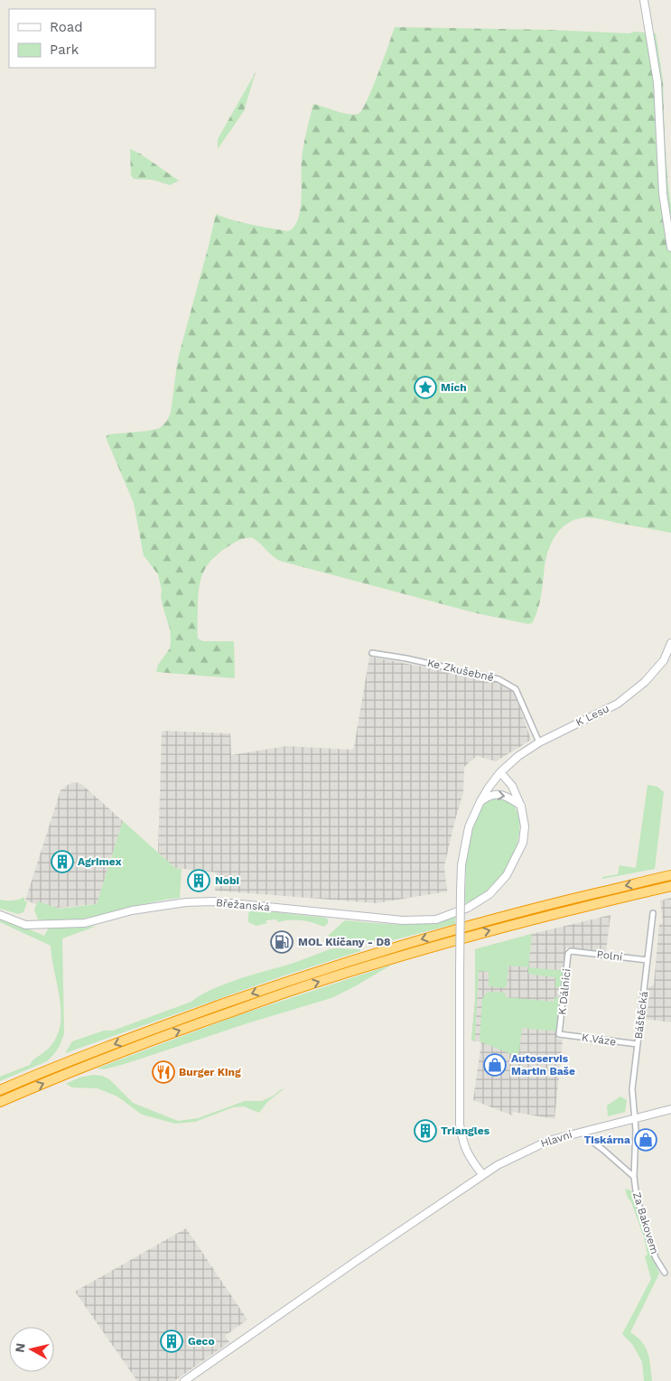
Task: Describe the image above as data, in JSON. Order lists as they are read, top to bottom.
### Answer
{
  "streets": {
    "street": [
      "Ke Zkušebně",
      "K Lesu",
      "Břežanská",
      "Polní",
      "K Dálnici",
      "Báštěcká",
      "K Váze",
      "Hlavní",
      "Za Bakovem"
    ]
  },
  "crossings": [
    ["Ke Zkušebně", "K Lesu"],
    ["K Lesu", "Břežanská"],
    ["Polní", "K Dálnici"],
    ["Polní", "Báštěcká"],
    ["K Dálnici", "K Váze"],
    ["Báštěcká", "K Váze"],
    ["Báštěcká", "Hlavní"],
    ["Báštěcká", "Za Bakovem"],
    ["Hlavní", "Za Bakovem"]
  ],
  "places": {
    "place": ["Mích"],
    "building": [
      "Agrimex",
      "Nobi",
      "Triangles",
      "Geco"
    ],
    "fuel station": ["MOL Klíčany - D8"],
    "shop": ["Autoservis Martin Baše", "Tiskárna"],
    "restaurant": ["Burger King"]
  },
  "legend": ["Road", "Park"],
  "north": "left"
}
